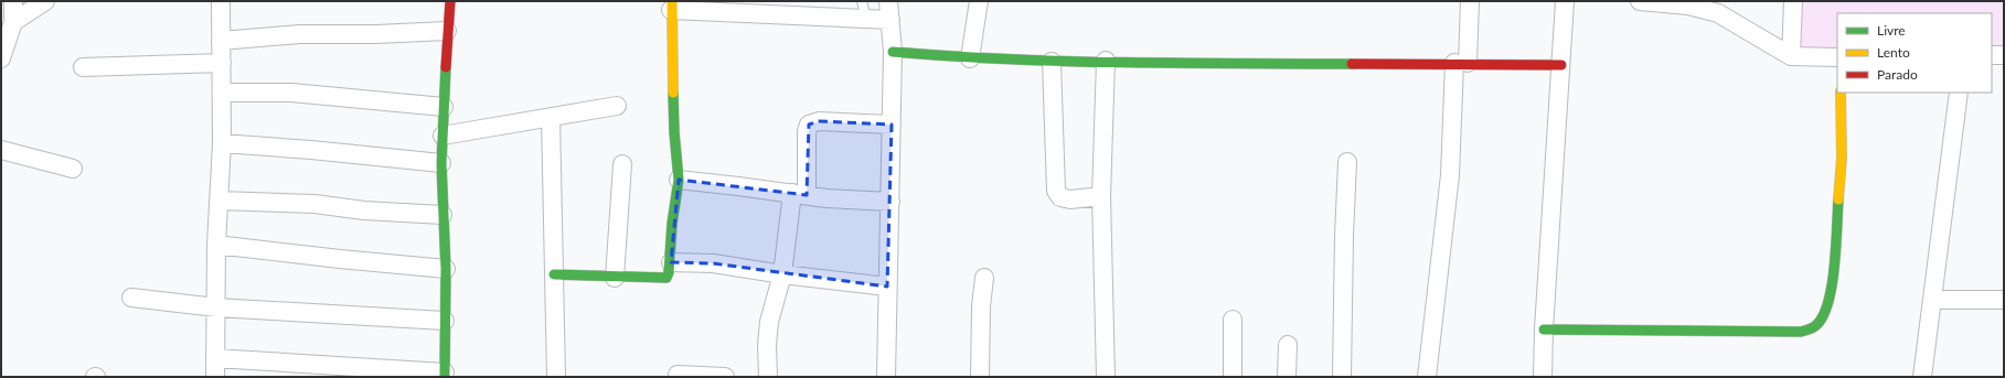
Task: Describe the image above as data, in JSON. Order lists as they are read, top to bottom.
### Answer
{
  "legend": ["Livre", "Lento", "Parado"]
}
